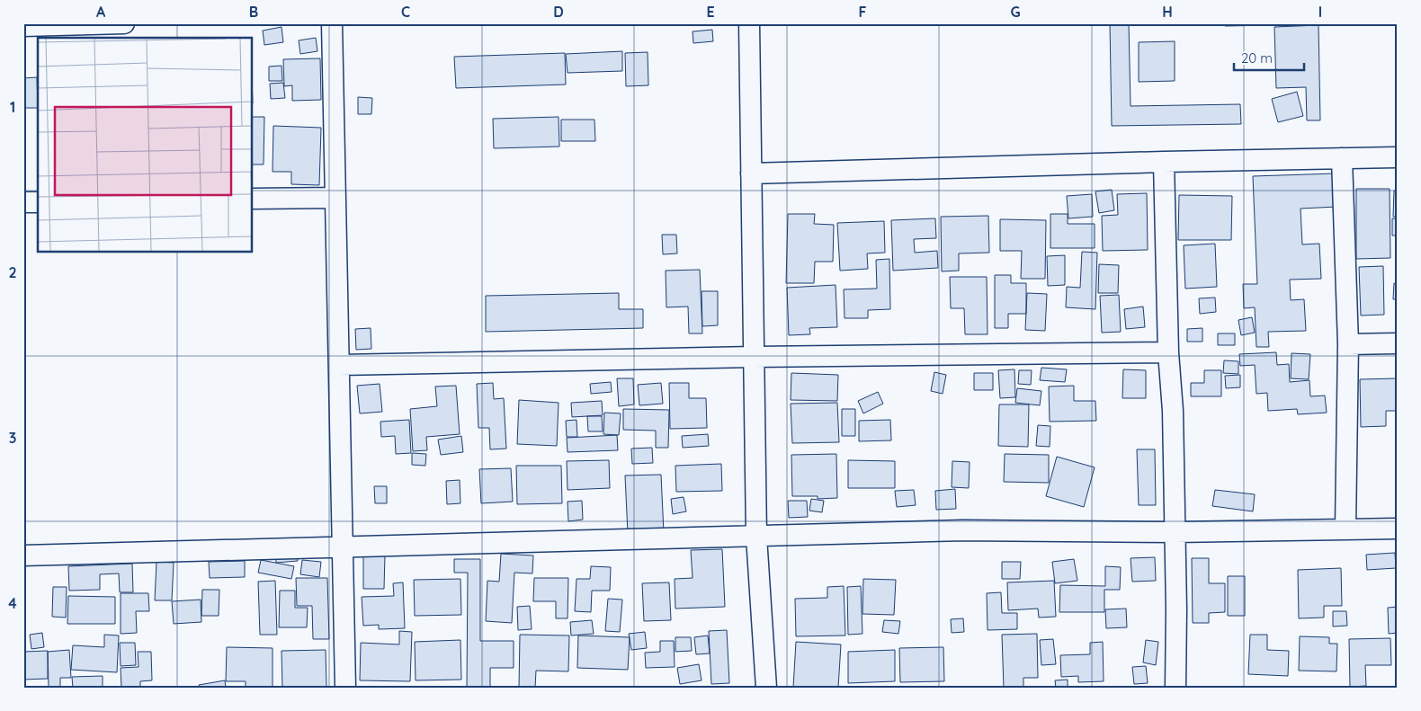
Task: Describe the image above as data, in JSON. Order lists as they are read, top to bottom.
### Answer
{
  "scale_bar": "20 m",
  "grid": {
    "columns": [
      "A",
      "B",
      "C",
      "D",
      "E",
      "F",
      "G",
      "H",
      "I"
    ],
    "rows": [
      "1",
      "2",
      "3",
      "4"
    ]
  }
}
